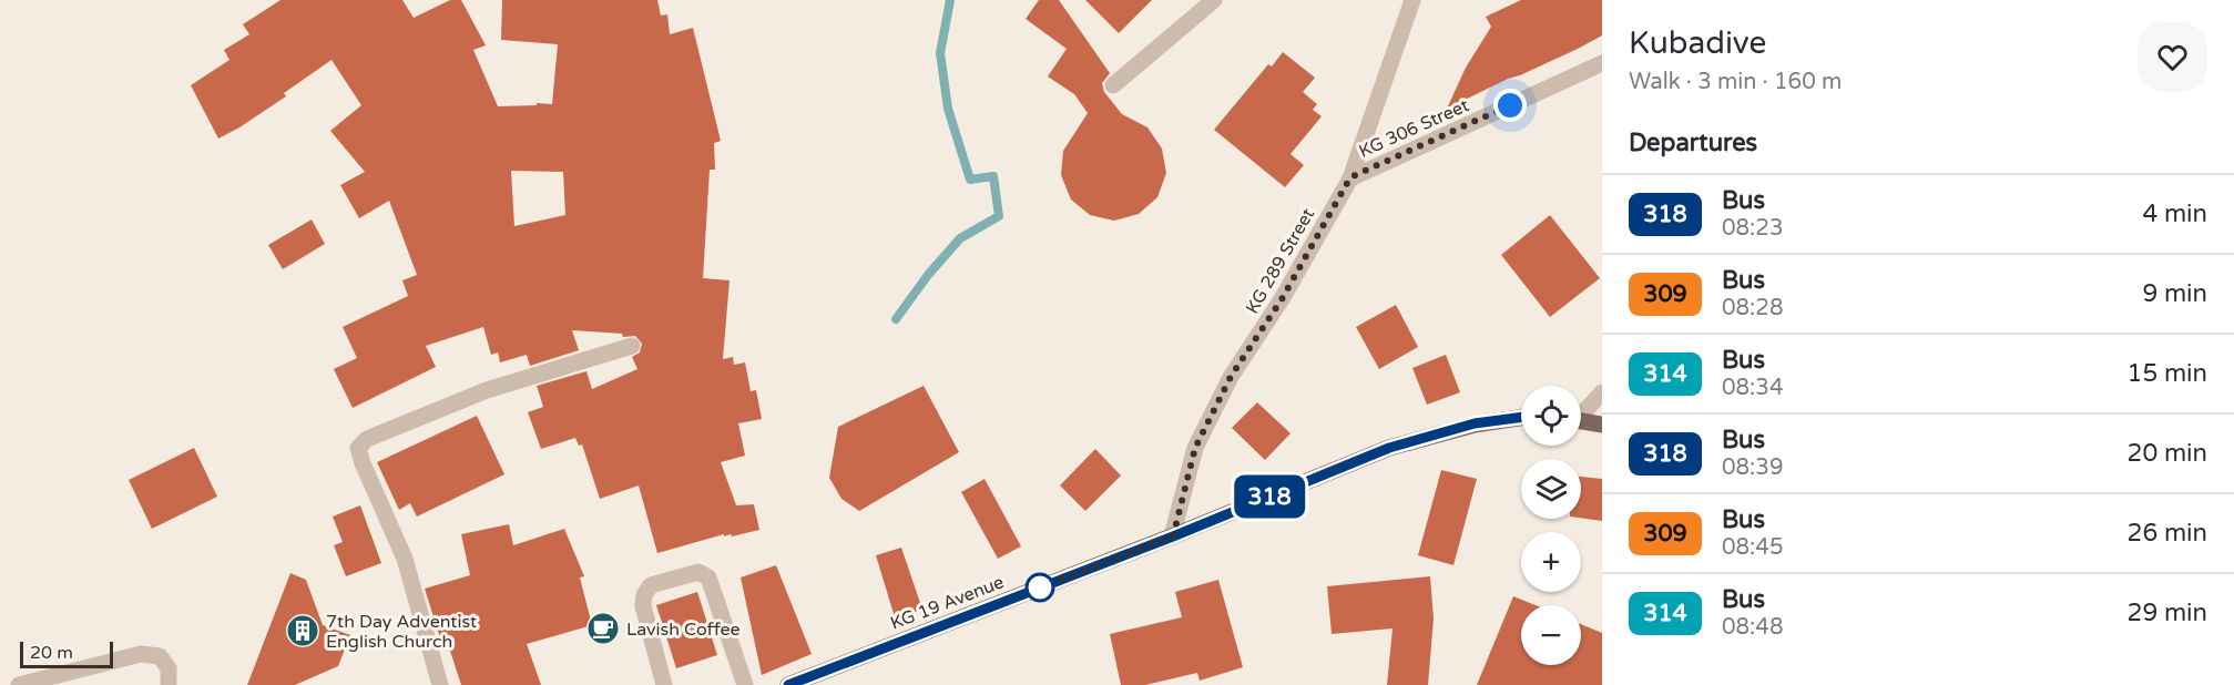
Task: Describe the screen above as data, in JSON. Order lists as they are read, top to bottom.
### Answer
{
  "streets": {
    "main road": ["KG 19 Avenue"],
    "street": ["KG 306 Street", "KG 289 Street"]
  },
  "crossings": [
    ["KG 306 Street", "KG 289 Street"],
    ["KG 289 Street", "KG 19 Avenue"]
  ],
  "places": {
    "cafe": ["Lavish Coffee"],
    "building": ["7th Day Adventist English Church"]
  },
  "lines": ["bus line 318"],
  "scale_bar": "20 m",
  "page": {
    "on_map": "318",
    "heading": [
      ["Kubadive", "Walk · 3 min · 160 m"],
      "Departures"
    ],
    "list": [
      {
        "mark": "318",
        "name": "Bus",
        "note": "08:23",
        "value": "4 min"
      },
      {
        "mark": "309",
        "name": "Bus",
        "note": "08:28",
        "value": "9 min"
      },
      {
        "mark": "314",
        "name": "Bus",
        "note": "08:34",
        "value": "15 min"
      },
      {
        "mark": "318",
        "name": "Bus",
        "note": "08:39",
        "value": "20 min"
      },
      {
        "mark": "309",
        "name": "Bus",
        "note": "08:45",
        "value": "26 min"
      },
      {
        "mark": "314",
        "name": "Bus",
        "note": "08:48",
        "value": "29 min"
      }
    ],
    "map_buttons": ["+", "−"],
    "scale": "20 m"
  }
}
